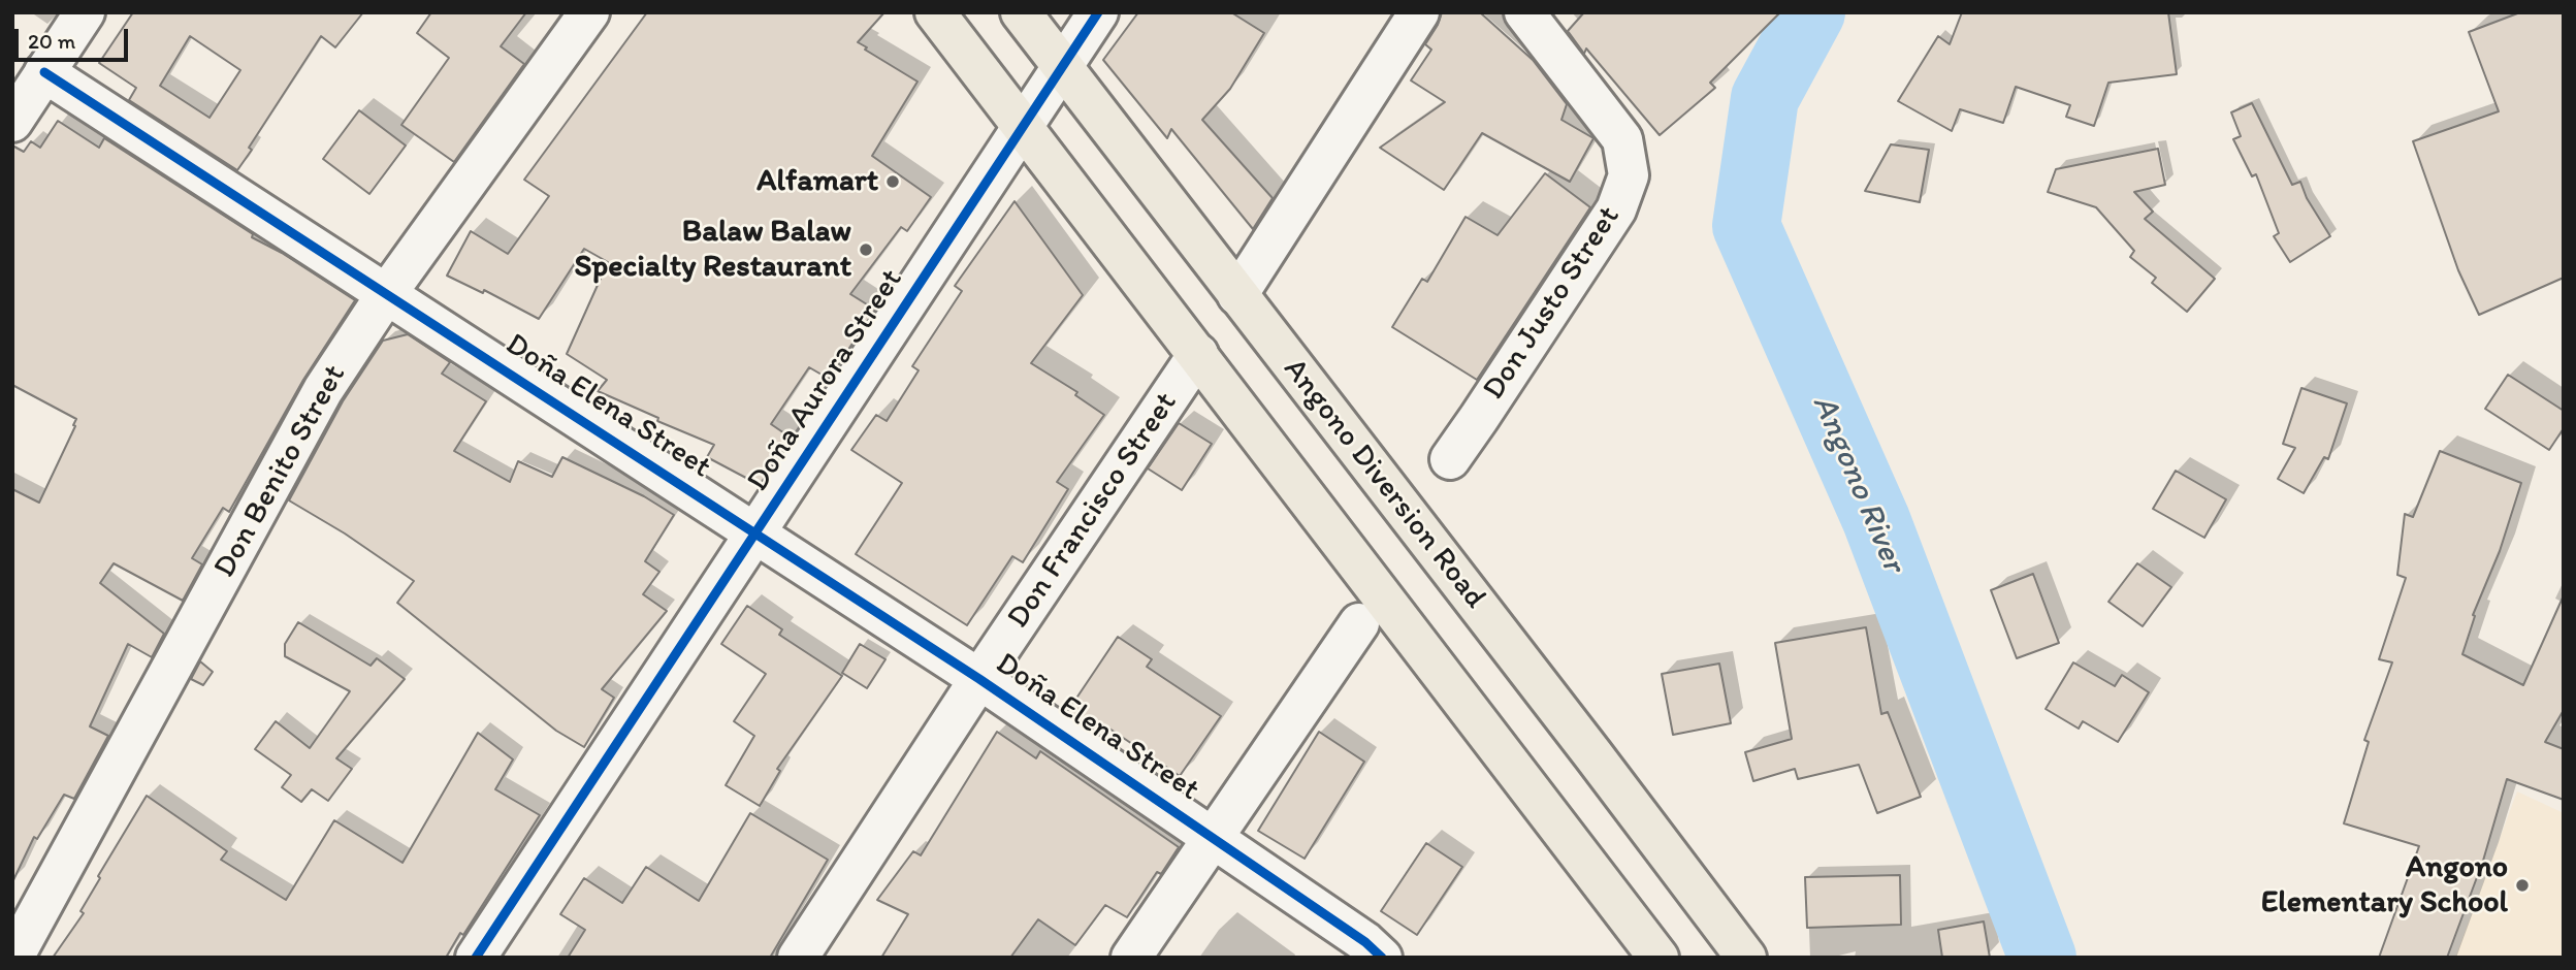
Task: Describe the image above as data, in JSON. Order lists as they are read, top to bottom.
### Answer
{
  "streets": {
    "main road": ["Angono Diversion Road"],
    "street": [
      "Don Justo Street",
      "Doña Aurora Street",
      "Doña Elena Street",
      "Don Benito Street",
      "Don Francisco Street"
    ]
  },
  "crossings": [
    ["Doña Aurora Street", "Doña Elena Street"],
    ["Doña Aurora Street", "Angono Diversion Road"],
    ["Doña Elena Street", "Don Benito Street"],
    ["Doña Elena Street", "Don Francisco Street"]
  ],
  "water": ["Angono River"],
  "places": ["Alfamart", "Balaw Balaw Specialty Restaurant", "Angono Elementary School"],
  "scale_bar": "20 m"
}
